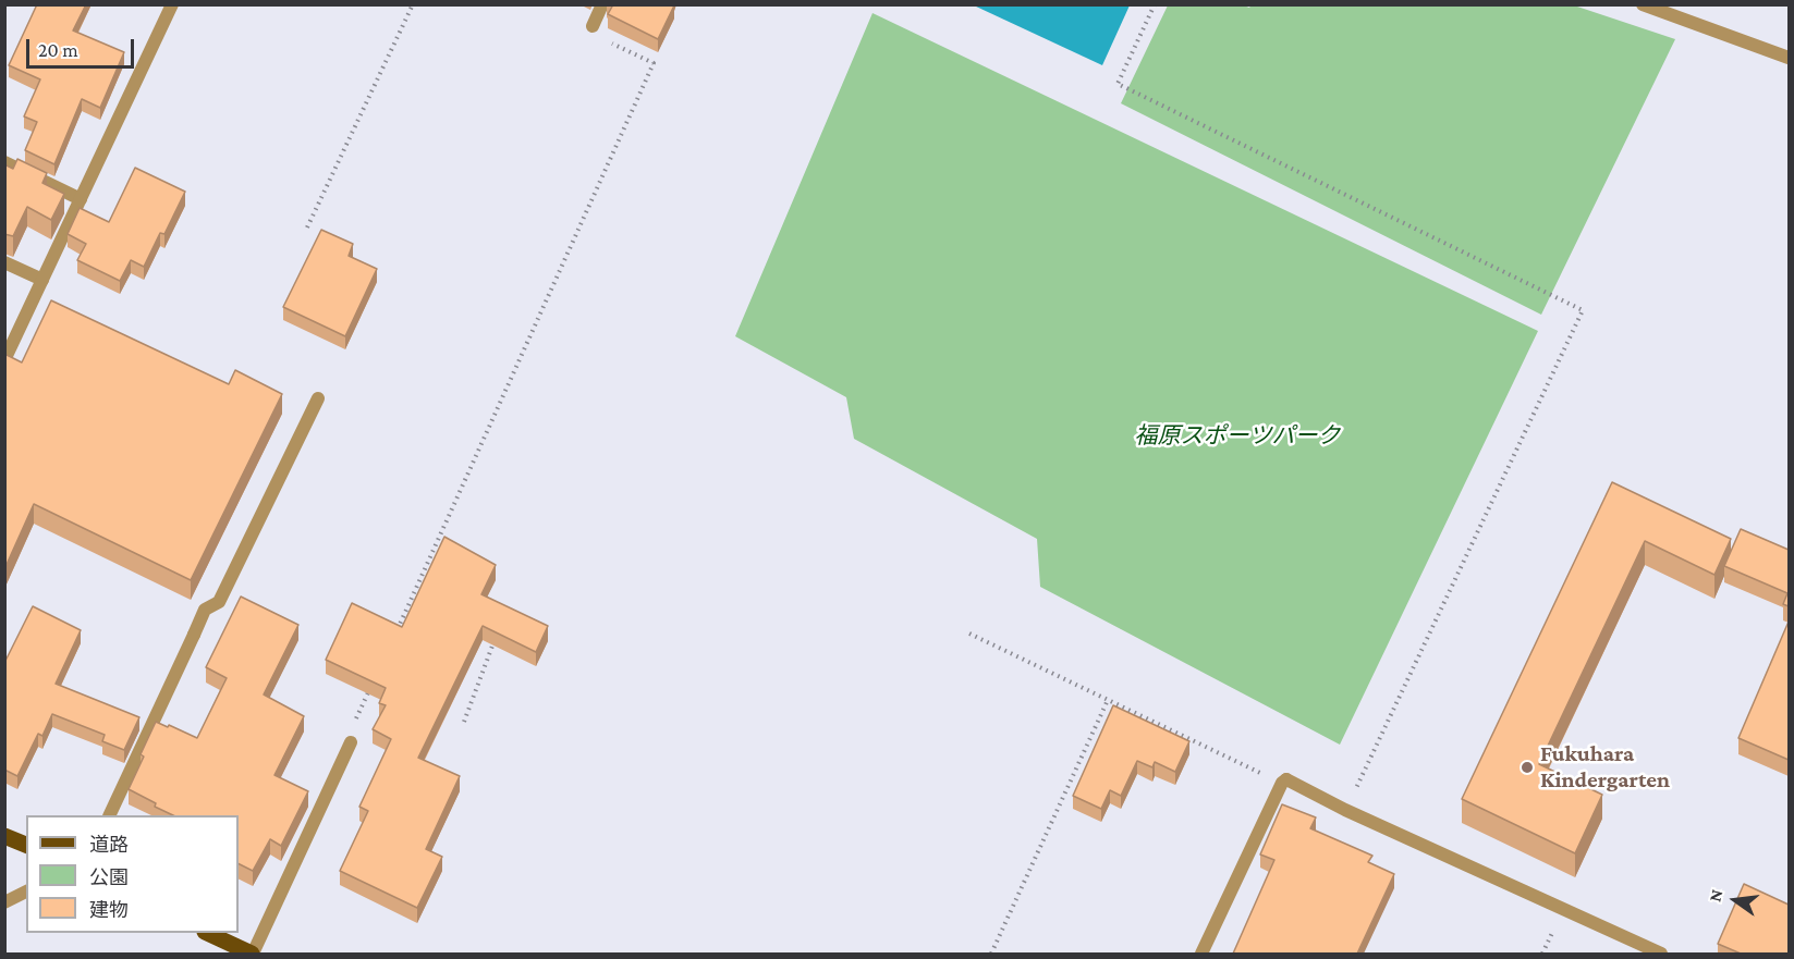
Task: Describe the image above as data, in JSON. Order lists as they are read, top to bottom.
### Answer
{
  "parks": ["福原スポーツパーク"],
  "places": ["Fukuhara Kindergarten"],
  "legend": ["道路", "公園", "建物"],
  "scale_bar": "20 m",
  "north": "left"
}
